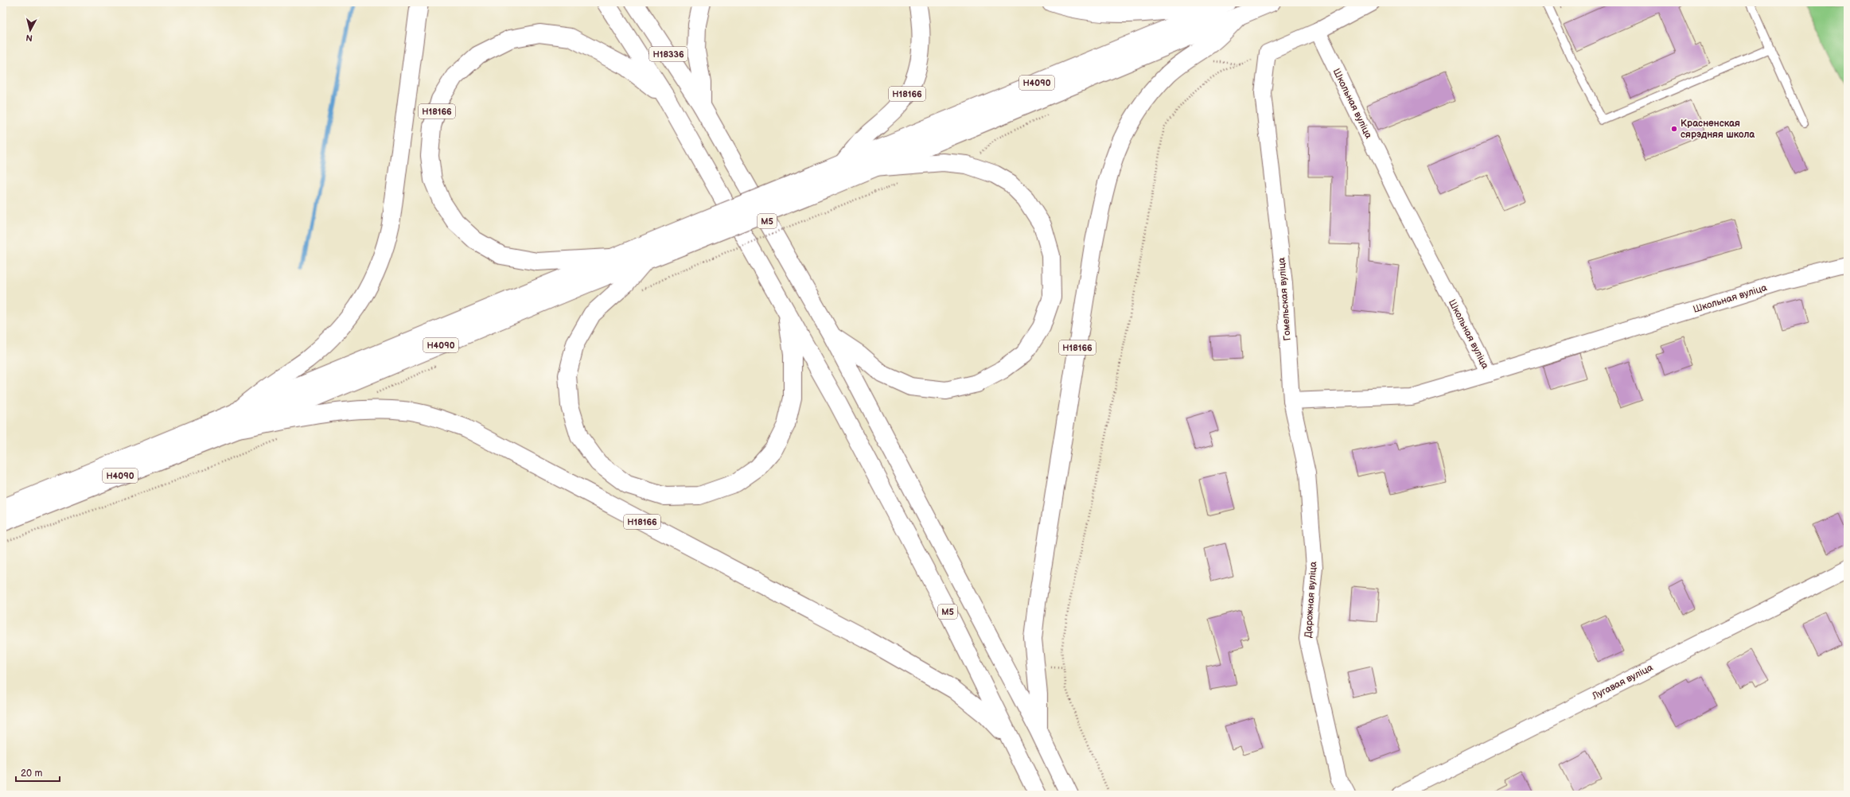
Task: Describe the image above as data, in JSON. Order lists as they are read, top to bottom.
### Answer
{
  "streets": {
    "main road": [
      "Н18336",
      "Н4090",
      "Н18166",
      "М5"
    ],
    "street": [
      "Школьная вуліца",
      "Гомельская вуліца",
      "Дарожная вуліца",
      "Лугавая вуліца"
    ]
  },
  "crossings": [
    ["Н18336", "Н18166"],
    ["Н18336", "М5"],
    ["Н4090", "Н18166"],
    ["Н18166", "М5"],
    ["Гомельская вуліца", "Дарожная вуліца"]
  ],
  "places": ["Красненская сярэдняя школа"],
  "scale_bar": "20 m",
  "north": "bottom"
}
